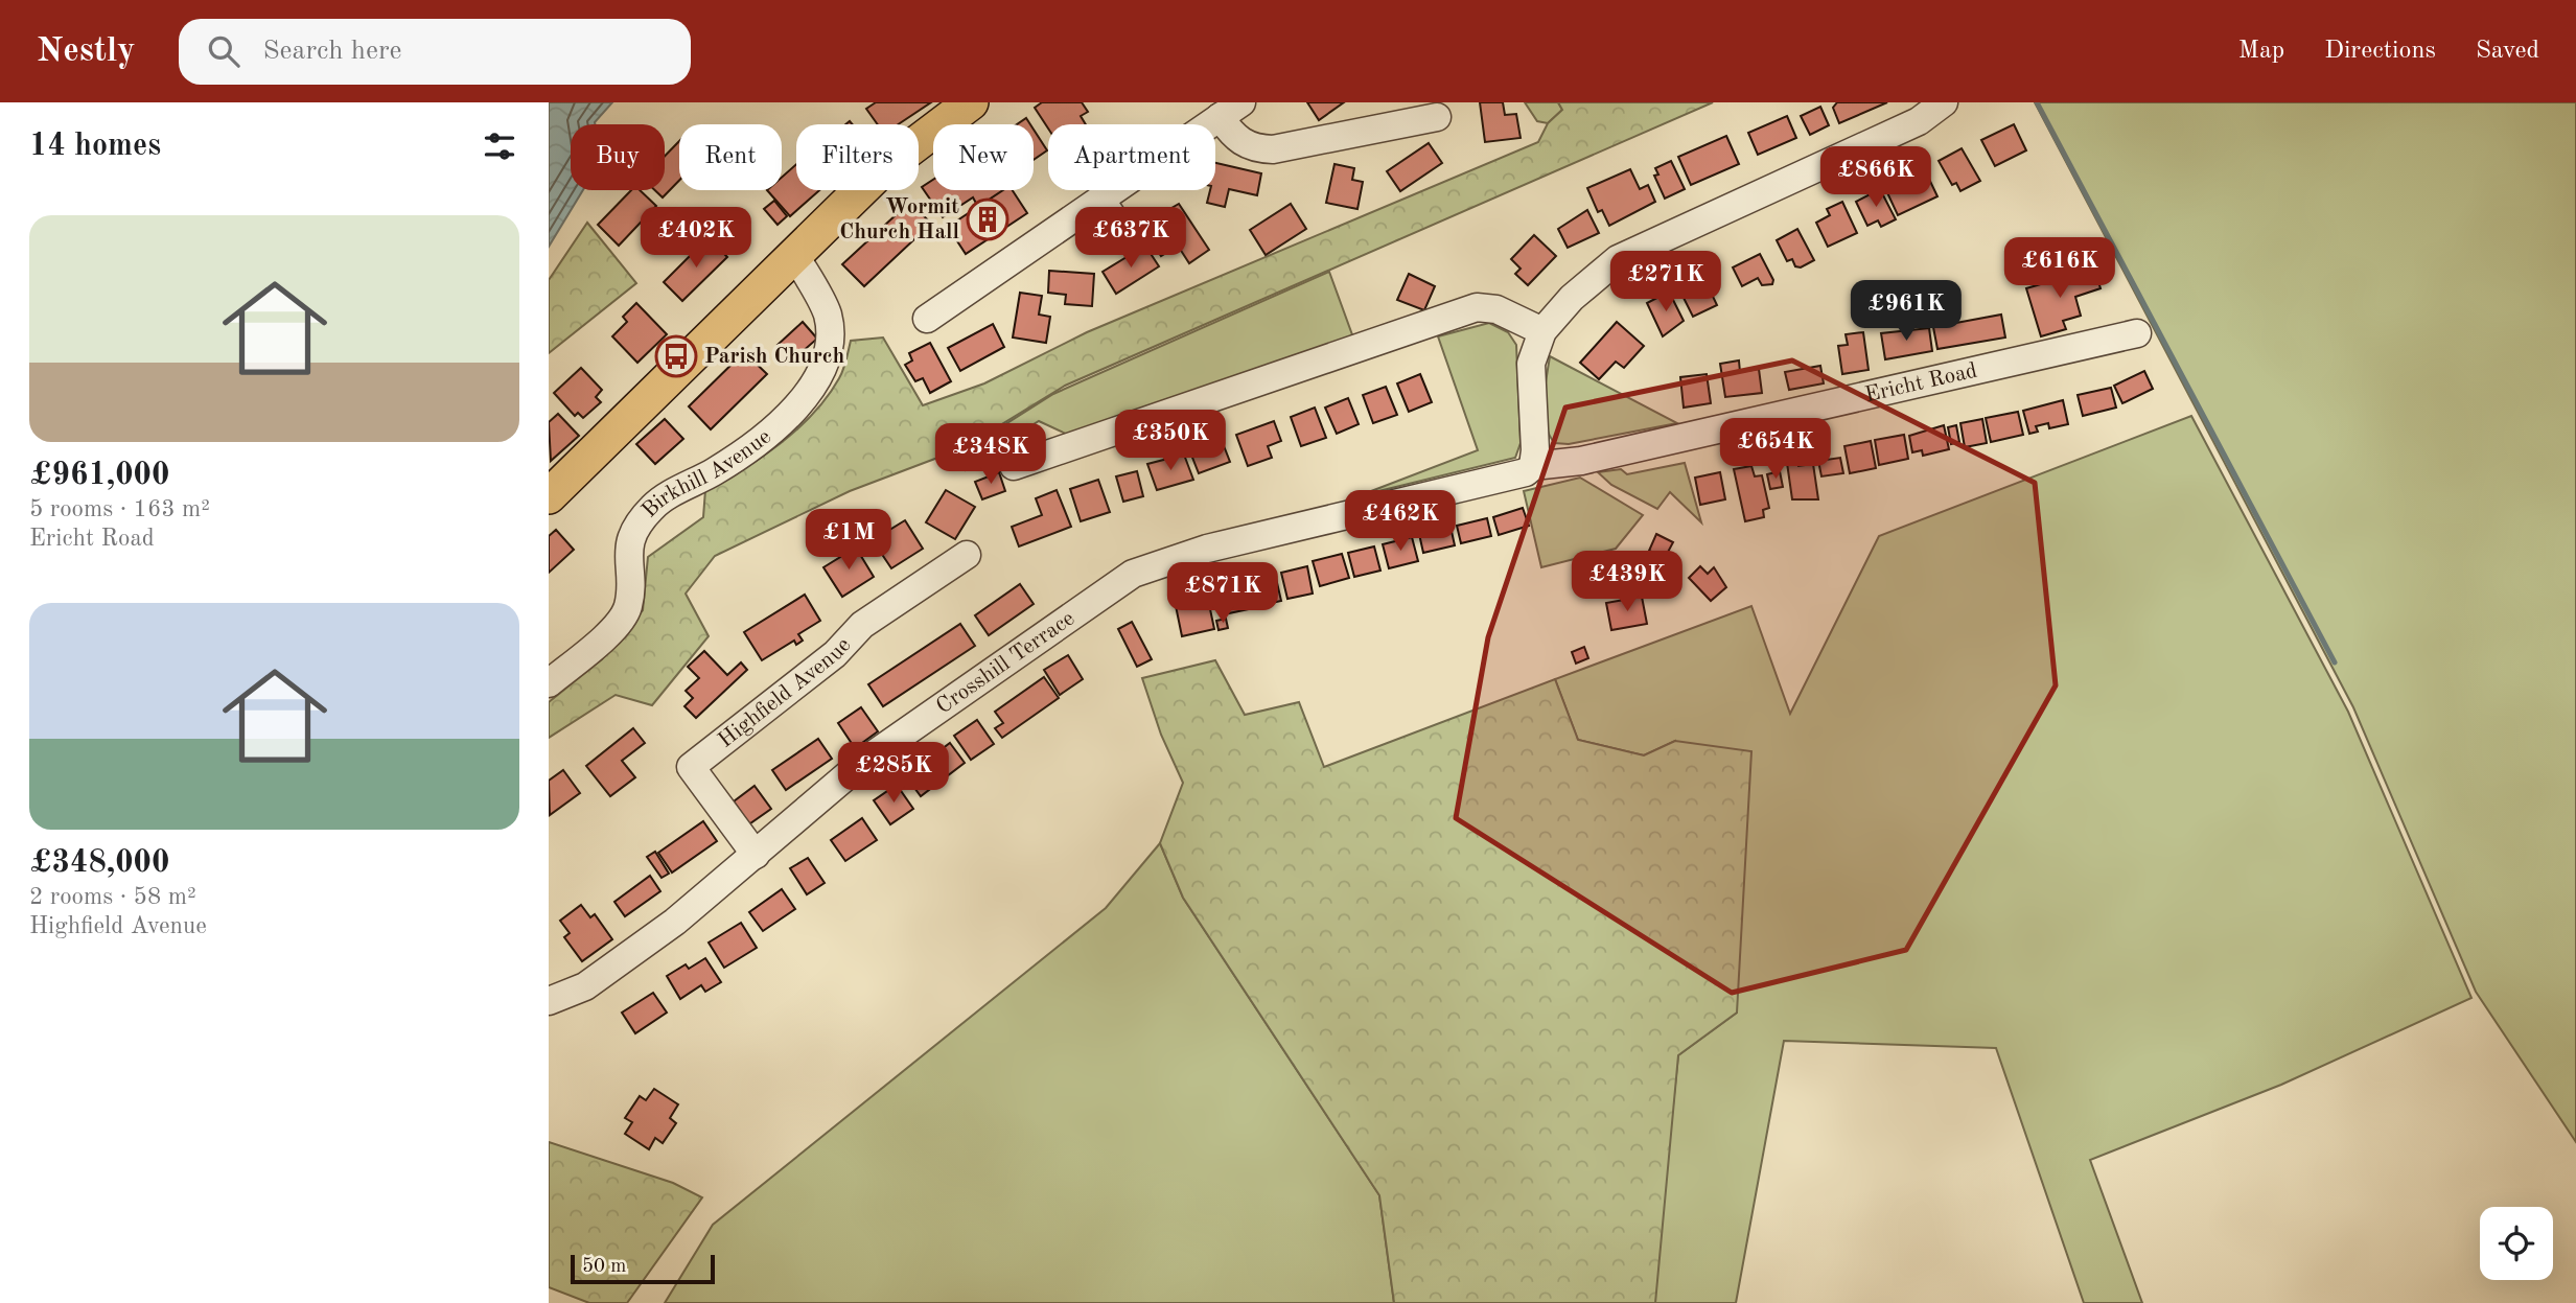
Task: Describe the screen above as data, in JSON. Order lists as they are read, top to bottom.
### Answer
{
  "streets": {
    "street": [
      "Ericht Road",
      "Birkhill Avenue",
      "Crosshill Terrace",
      "Highfield Avenue"
    ]
  },
  "crossings": [
    ["Ericht Road", "Crosshill Terrace"],
    ["Crosshill Terrace", "Highfield Avenue"]
  ],
  "places": {
    "building": ["Wormit Church Hall"],
    "bus stop": ["Parish Church"]
  },
  "scale_bar": "50 m",
  "page": {
    "header": "Nestly",
    "search": "Search here",
    "nav": ["Map", "Directions", "Saved"],
    "heading": "14 homes",
    "chip": [
      "Buy",
      "Rent",
      "Filters",
      "New",
      "Apartment"
    ],
    "price": [
      "£866K",
      "£402K",
      "£637K",
      "£616K",
      "£271K",
      "£961K",
      "£350K",
      "£654K",
      "£348K",
      "£462K",
      "£1M",
      "£439K",
      "£871K",
      "£285K"
    ],
    "list": [
      {
        "name": "£961,000",
        "note": "5 rooms · 163 m² · Ericht Road"
      },
      {
        "name": "£348,000",
        "note": "2 rooms · 58 m² · Highfield Avenue"
      }
    ],
    "scale": "50 m"
  }
}
